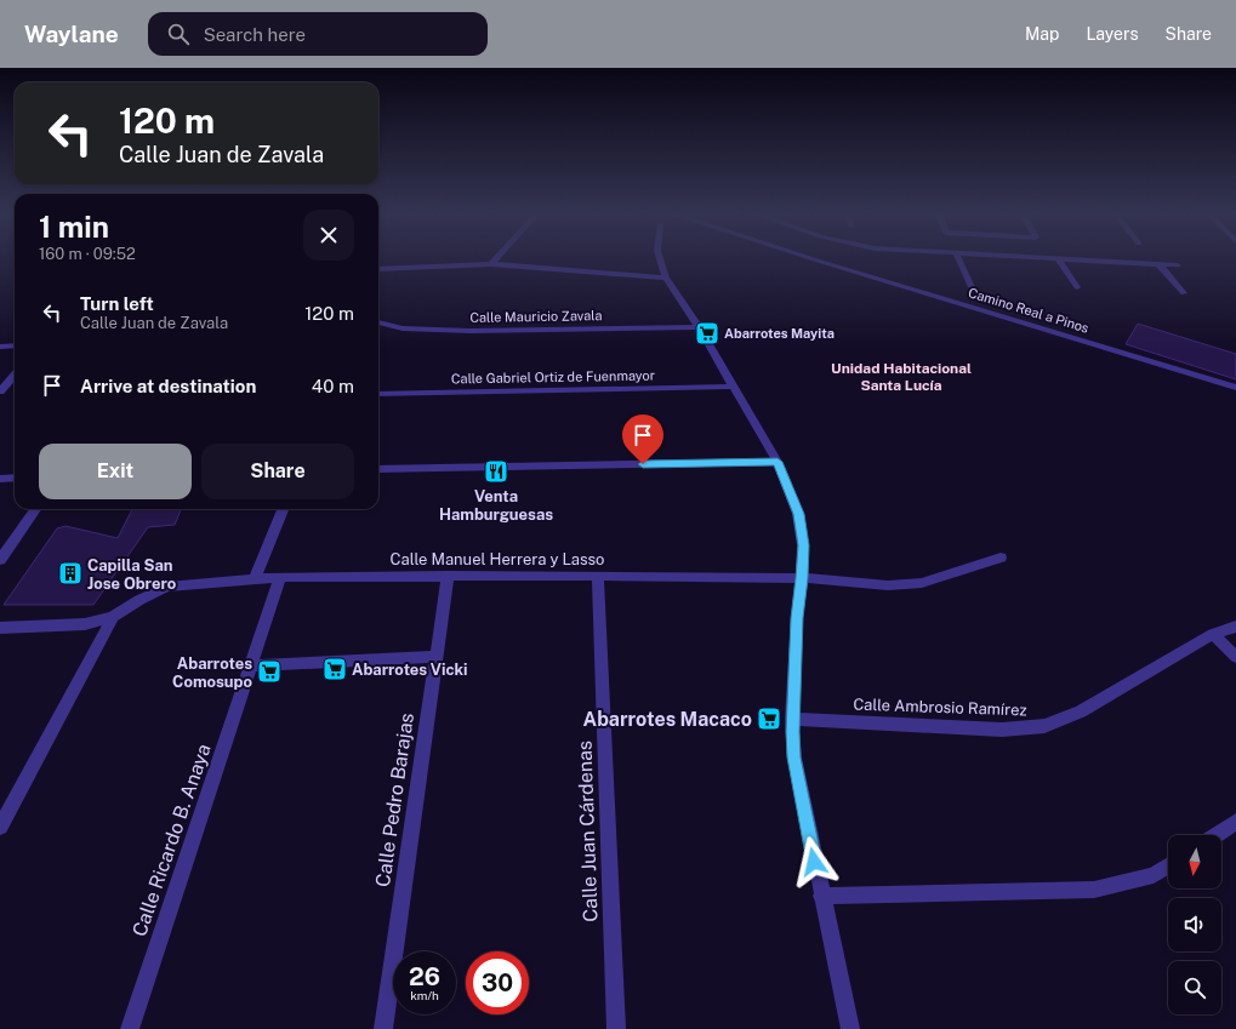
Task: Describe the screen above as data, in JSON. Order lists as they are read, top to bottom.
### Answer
{
  "streets": {
    "street": [
      "Camino Real a Pinos",
      "Calle Mauricio Zavala",
      "Calle Gabriel Ortiz de Fuenmayor",
      "Calle Manuel Herrera y Lasso",
      "Calle Ambrosio Ramírez",
      "Calle Pedro Barajas",
      "Calle Juan Cárdenas",
      "Calle Ricardo B. Anaya"
    ]
  },
  "crossings": [
    ["Calle Manuel Herrera y Lasso", "Calle Pedro Barajas"],
    ["Calle Manuel Herrera y Lasso", "Calle Juan Cárdenas"],
    ["Calle Manuel Herrera y Lasso", "Calle Ricardo B. Anaya"]
  ],
  "districts": ["Unidad Habitacional Santa Lucía"],
  "places": {
    "supermarket": [
      "Abarrotes Mayita",
      "Abarrotes Vicki",
      "Abarrotes Comosupo",
      "Abarrotes Macaco"
    ],
    "restaurant": ["Venta Hamburguesas"],
    "building": ["Capilla San Jose Obrero"]
  },
  "north": "bottom",
  "page": {
    "header": "Waylane",
    "search": "Search here",
    "nav": ["Map", "Layers", "Share"],
    "turn": ["120 m", "Calle Juan de Zavala"],
    "heading": ["1 min", "160 m · 09:52"],
    "list": [
      {
        "name": "Turn left",
        "note": "Calle Juan de Zavala",
        "value": "120 m"
      },
      {
        "name": "Arrive at destination",
        "value": "40 m"
      }
    ],
    "buttons": ["Exit", "Share"],
    "speed": "26 km/h",
    "limit": "30"
  }
}
